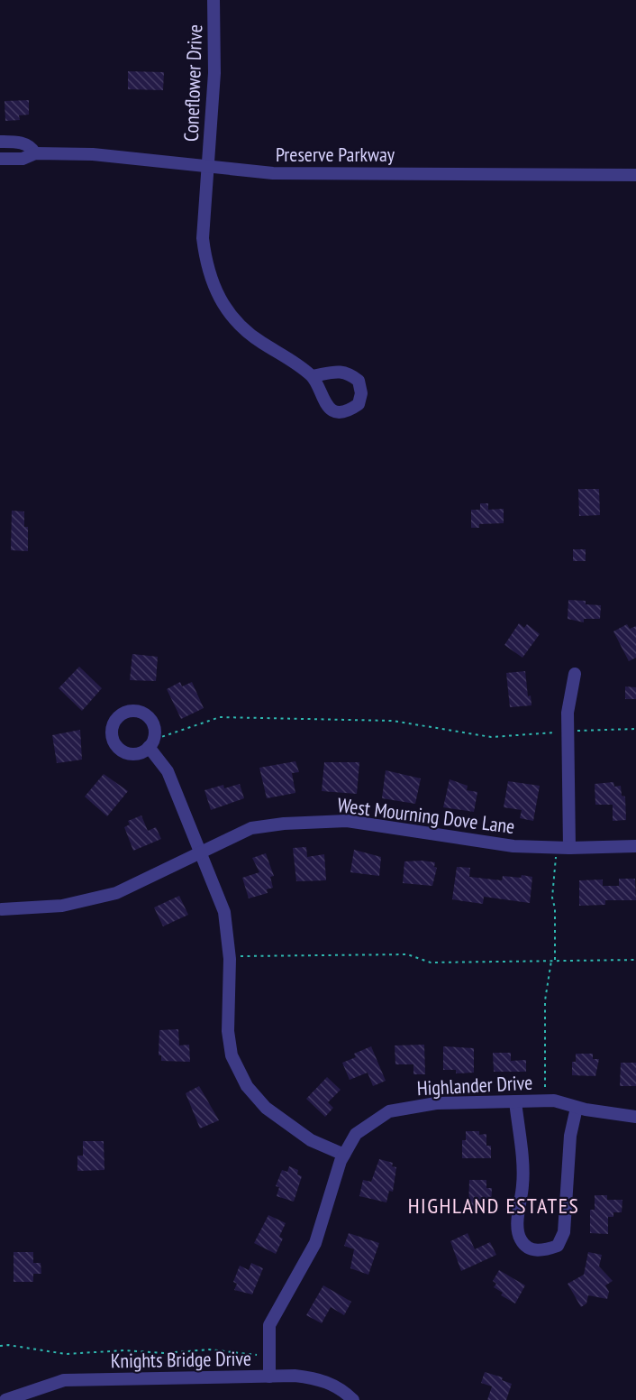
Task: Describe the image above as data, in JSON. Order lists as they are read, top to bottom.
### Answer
{
  "streets": {
    "street": [
      "Coneflower Drive",
      "Preserve Parkway",
      "West Mourning Dove Lane",
      "Highlander Drive",
      "Knights Bridge Drive"
    ]
  },
  "crossings": [
    ["Coneflower Drive", "Preserve Parkway"],
    ["Highlander Drive", "Knights Bridge Drive"]
  ],
  "districts": ["HIGHLAND ESTATES"]
}
